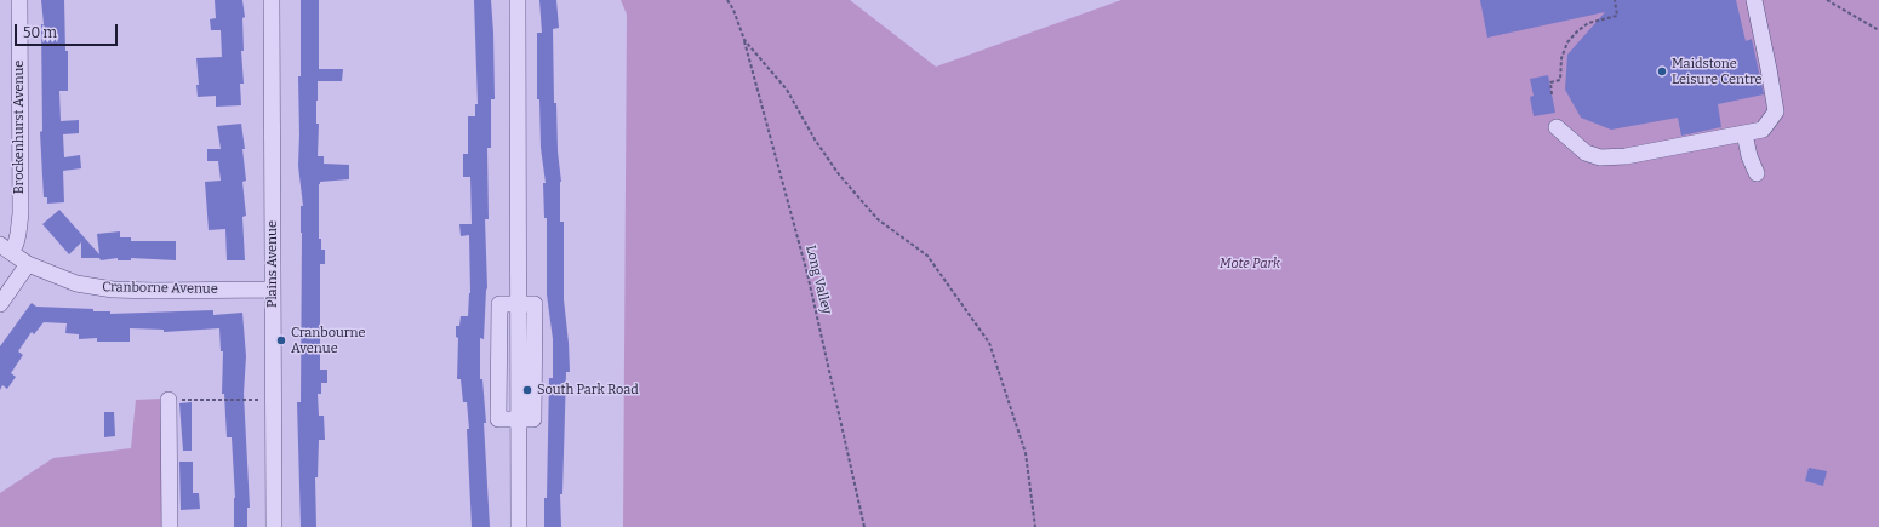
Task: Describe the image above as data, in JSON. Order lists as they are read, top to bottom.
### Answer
{
  "streets": {
    "street": ["Brockenhurst Avenue", "Plains Avenue", "Cranborne Avenue"],
    "path": ["Long Valley"]
  },
  "crossings": [
    ["Brockenhurst Avenue", "Cranborne Avenue"],
    ["Plains Avenue", "Cranborne Avenue"]
  ],
  "parks": ["Mote Park"],
  "places": ["Maidstone Leisure Centre", "Cranbourne Avenue", "South Park Road"],
  "scale_bar": "50 m"
}
